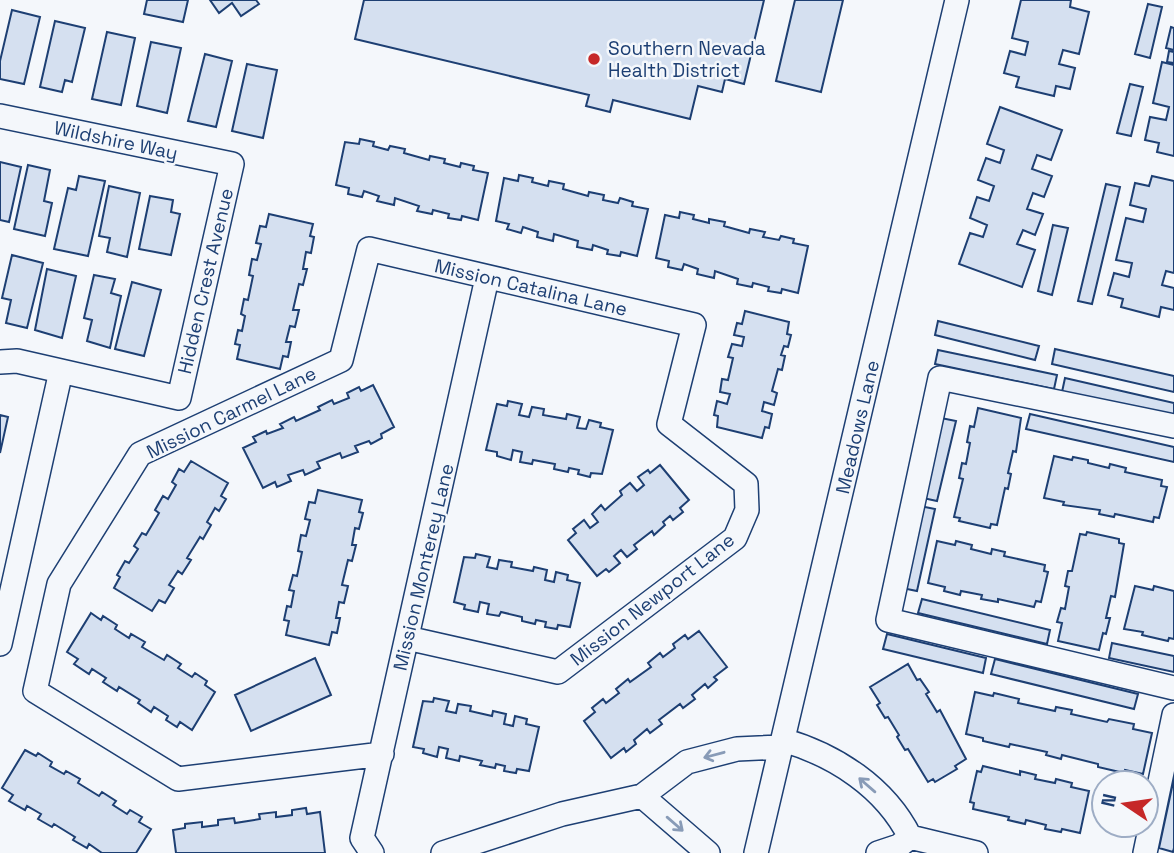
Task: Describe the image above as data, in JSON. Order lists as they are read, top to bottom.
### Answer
{
  "streets": {
    "street": [
      "Wildshire Way",
      "Hidden Crest Avenue",
      "Mission Catalina Lane",
      "Mission Carmel Lane",
      "Meadows Lane",
      "Mission Monterey Lane",
      "Mission Newport Lane"
    ]
  },
  "crossings": [
    ["Wildshire Way", "Hidden Crest Avenue"],
    ["Mission Catalina Lane", "Mission Carmel Lane"],
    ["Mission Catalina Lane", "Mission Monterey Lane"],
    ["Mission Catalina Lane", "Mission Newport Lane"],
    ["Mission Carmel Lane", "Mission Monterey Lane"],
    ["Mission Monterey Lane", "Mission Newport Lane"]
  ],
  "places": ["Southern Nevada Health District"],
  "north": "left"
}
